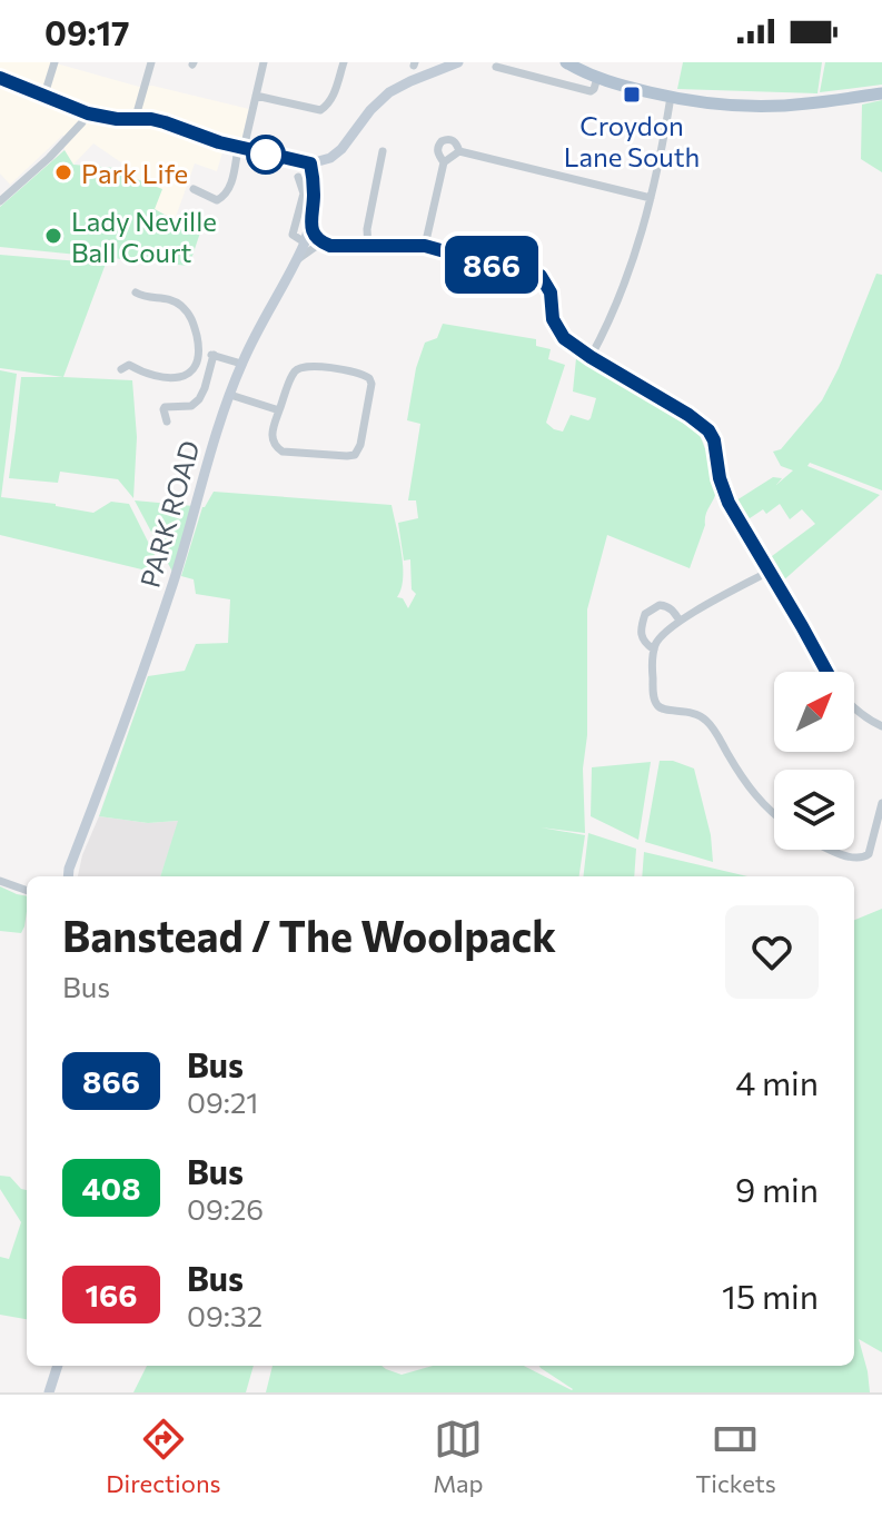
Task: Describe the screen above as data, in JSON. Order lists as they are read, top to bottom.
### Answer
{
  "streets": {
    "street": ["PARK ROAD"]
  },
  "places": {
    "transit": ["Croydon Lane South"],
    "other": ["Park Life", "Lady Neville Ball Court"]
  },
  "lines": ["bus line 866"],
  "north": "top right",
  "page": {
    "status": "09:17",
    "on_map": "866",
    "heading": ["Banstead / The Woolpack", "Bus"],
    "list": [
      {
        "mark": "866",
        "name": "Bus",
        "note": "09:21",
        "value": "4 min"
      },
      {
        "mark": "408",
        "name": "Bus",
        "note": "09:26",
        "value": "9 min"
      },
      {
        "mark": "166",
        "name": "Bus",
        "note": "09:32",
        "value": "15 min"
      }
    ],
    "tabs": ["Directions", "Map", "Tickets"]
  }
}
